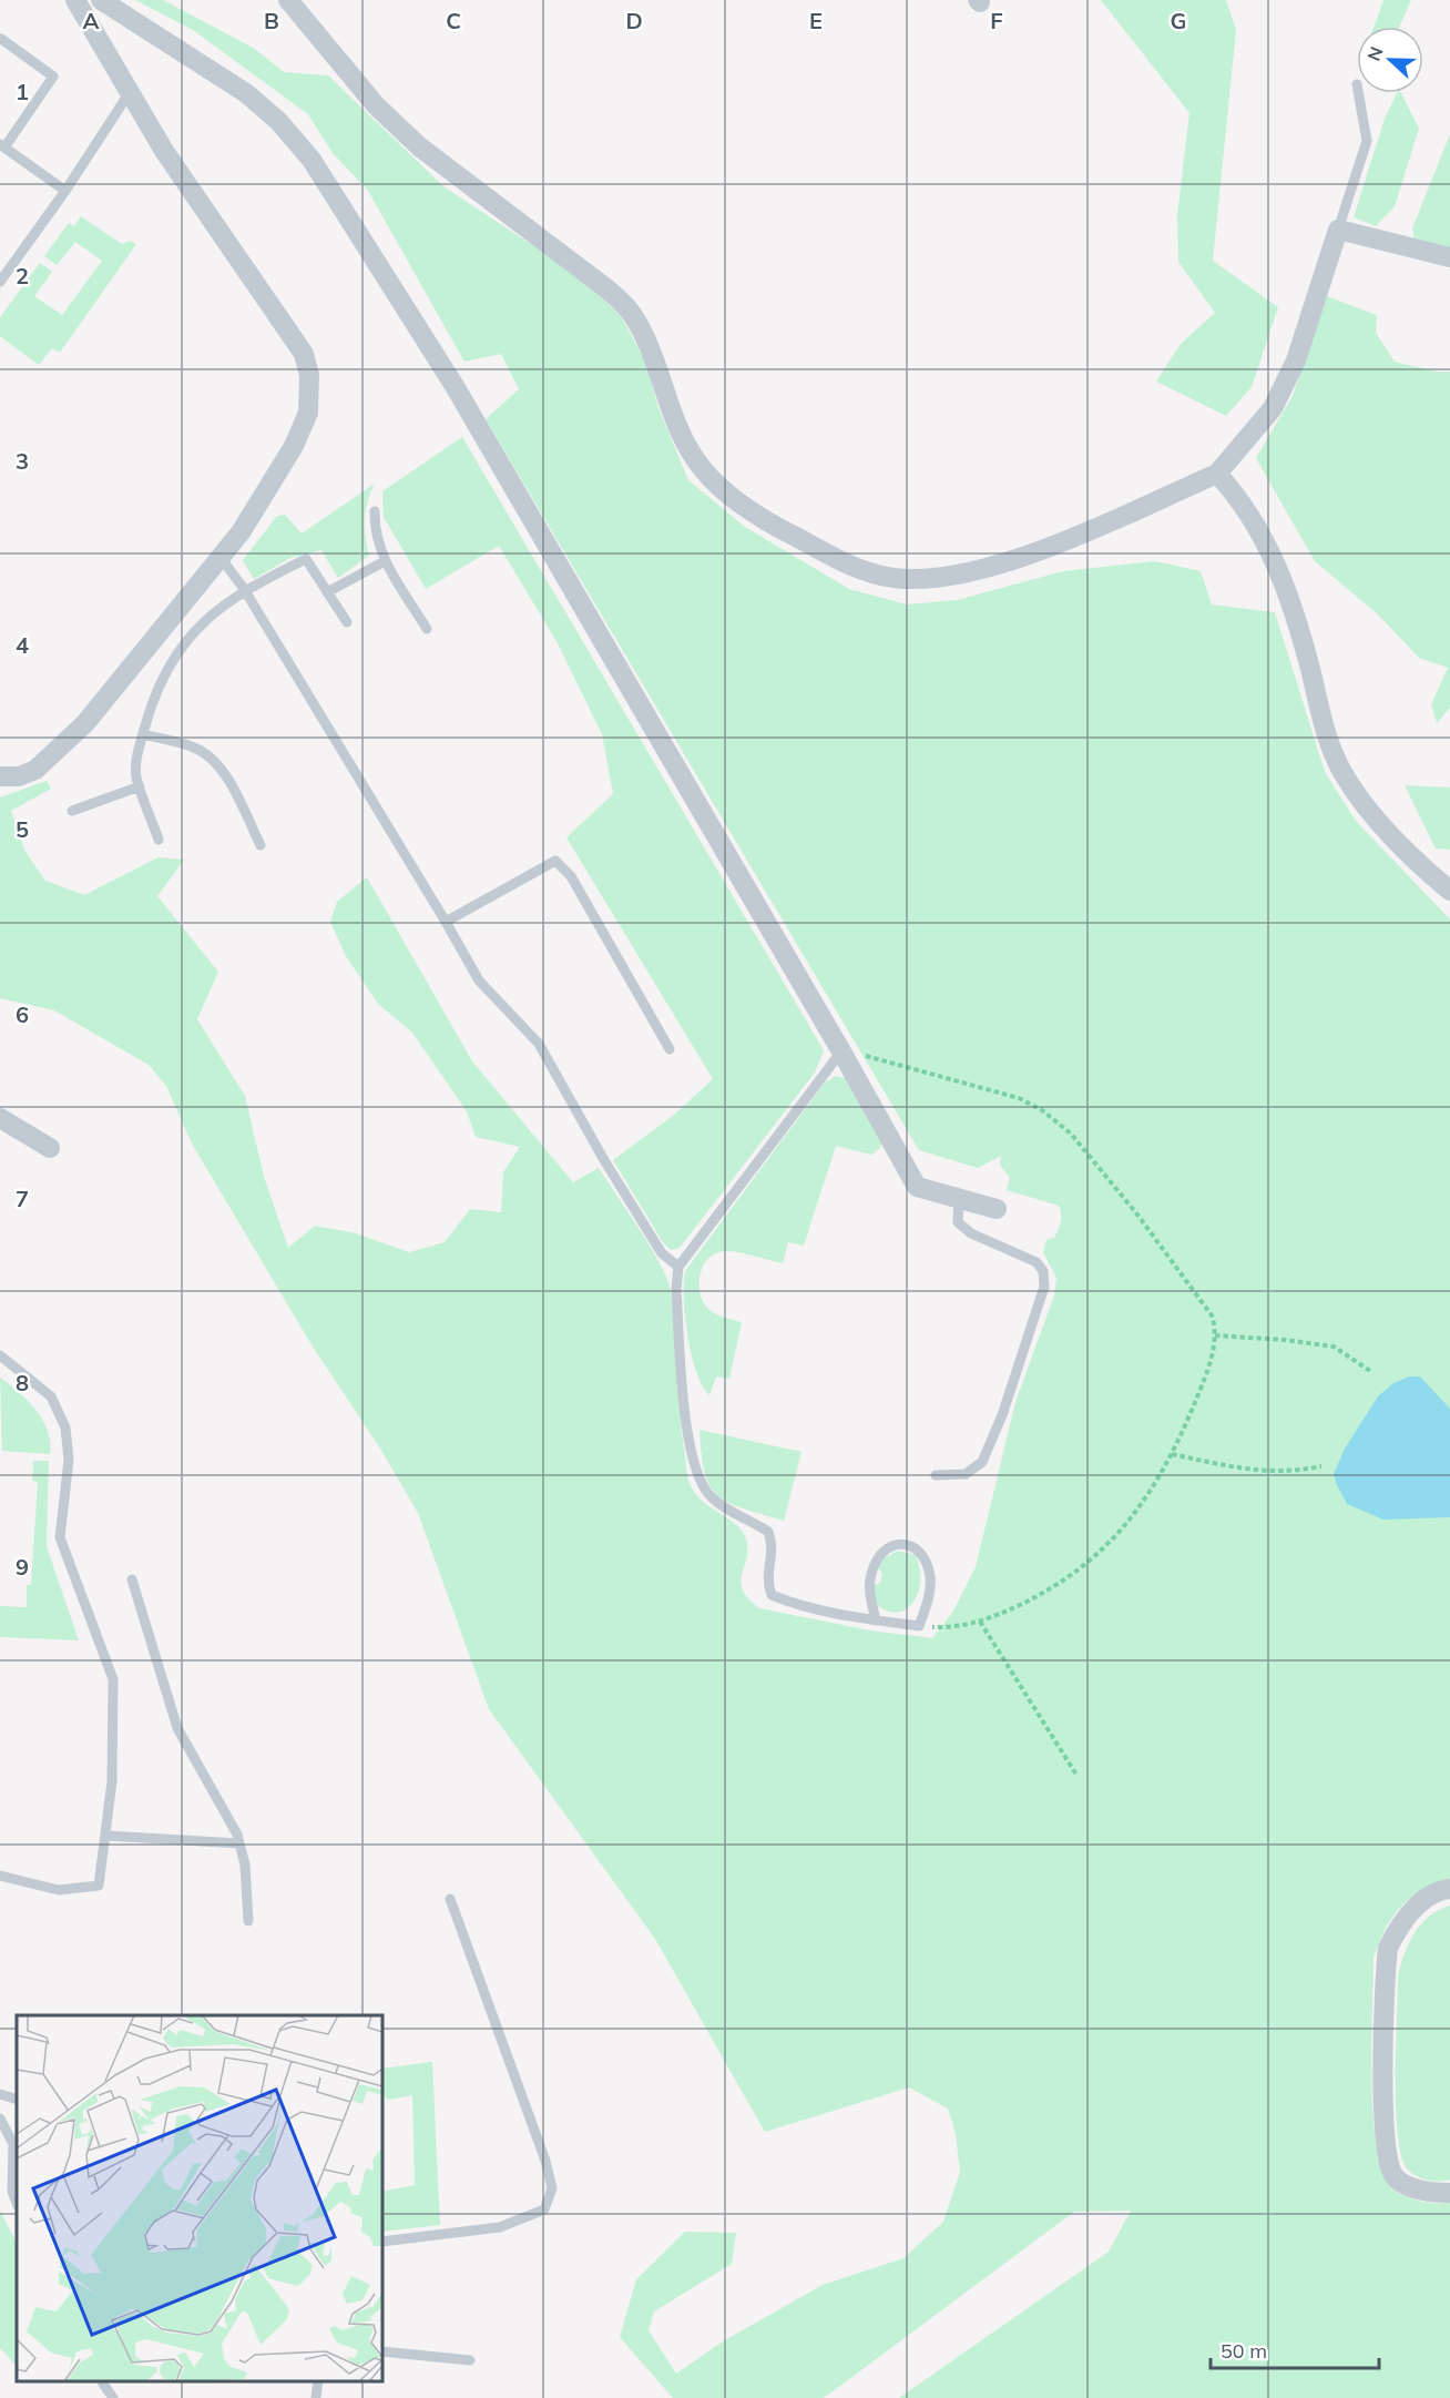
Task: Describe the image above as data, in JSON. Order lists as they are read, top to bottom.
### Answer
{
  "scale_bar": "50 m",
  "north": "left",
  "grid": {
    "columns": [
      "A",
      "B",
      "C",
      "D",
      "E",
      "F",
      "G"
    ],
    "rows": [
      "1",
      "2",
      "3",
      "4",
      "5",
      "6",
      "7",
      "8",
      "9"
    ]
  }
}
